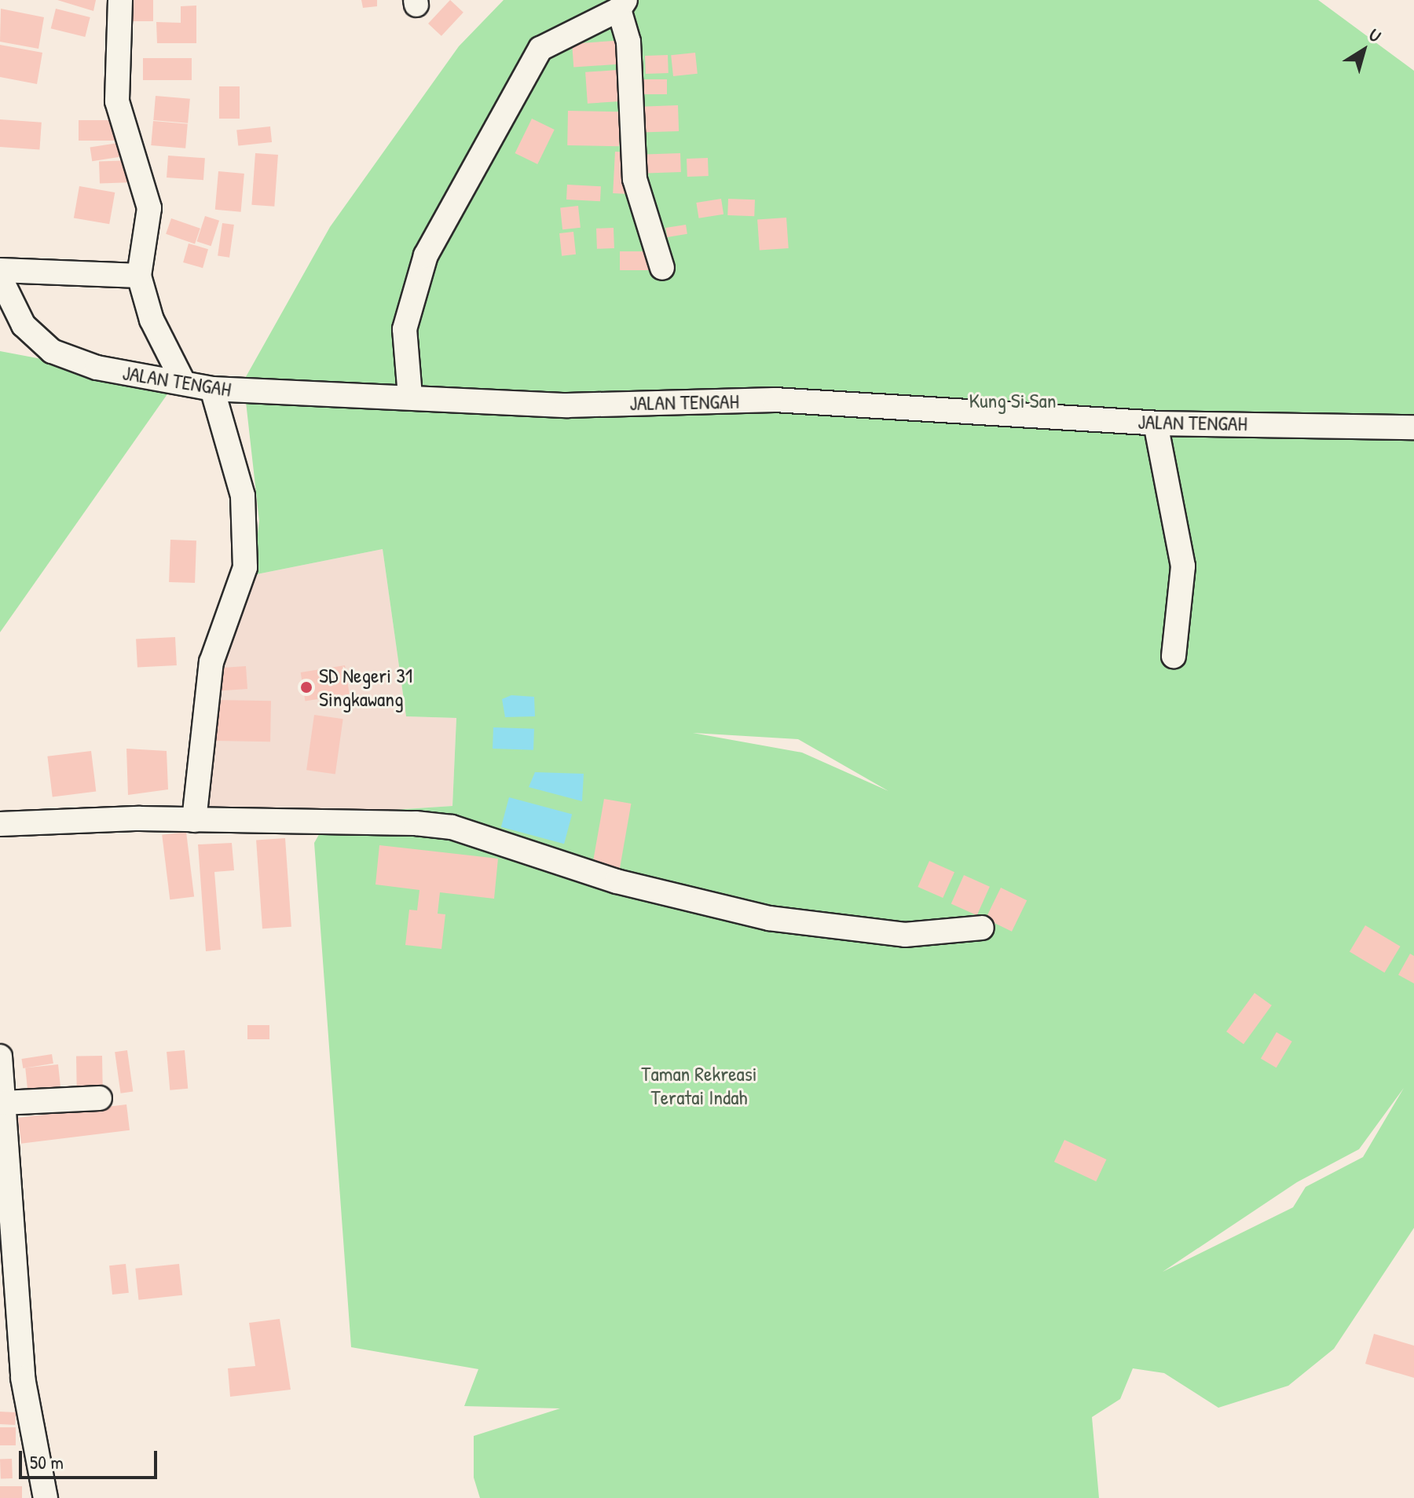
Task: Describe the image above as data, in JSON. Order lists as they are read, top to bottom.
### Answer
{
  "streets": {
    "street": ["JALAN TENGAH"]
  },
  "parks": ["Kung Si San", "Taman Rekreasi Teratai Indah"],
  "places": ["SD Negeri 31 Singkawang"],
  "scale_bar": "50 m",
  "north": "top right"
}
